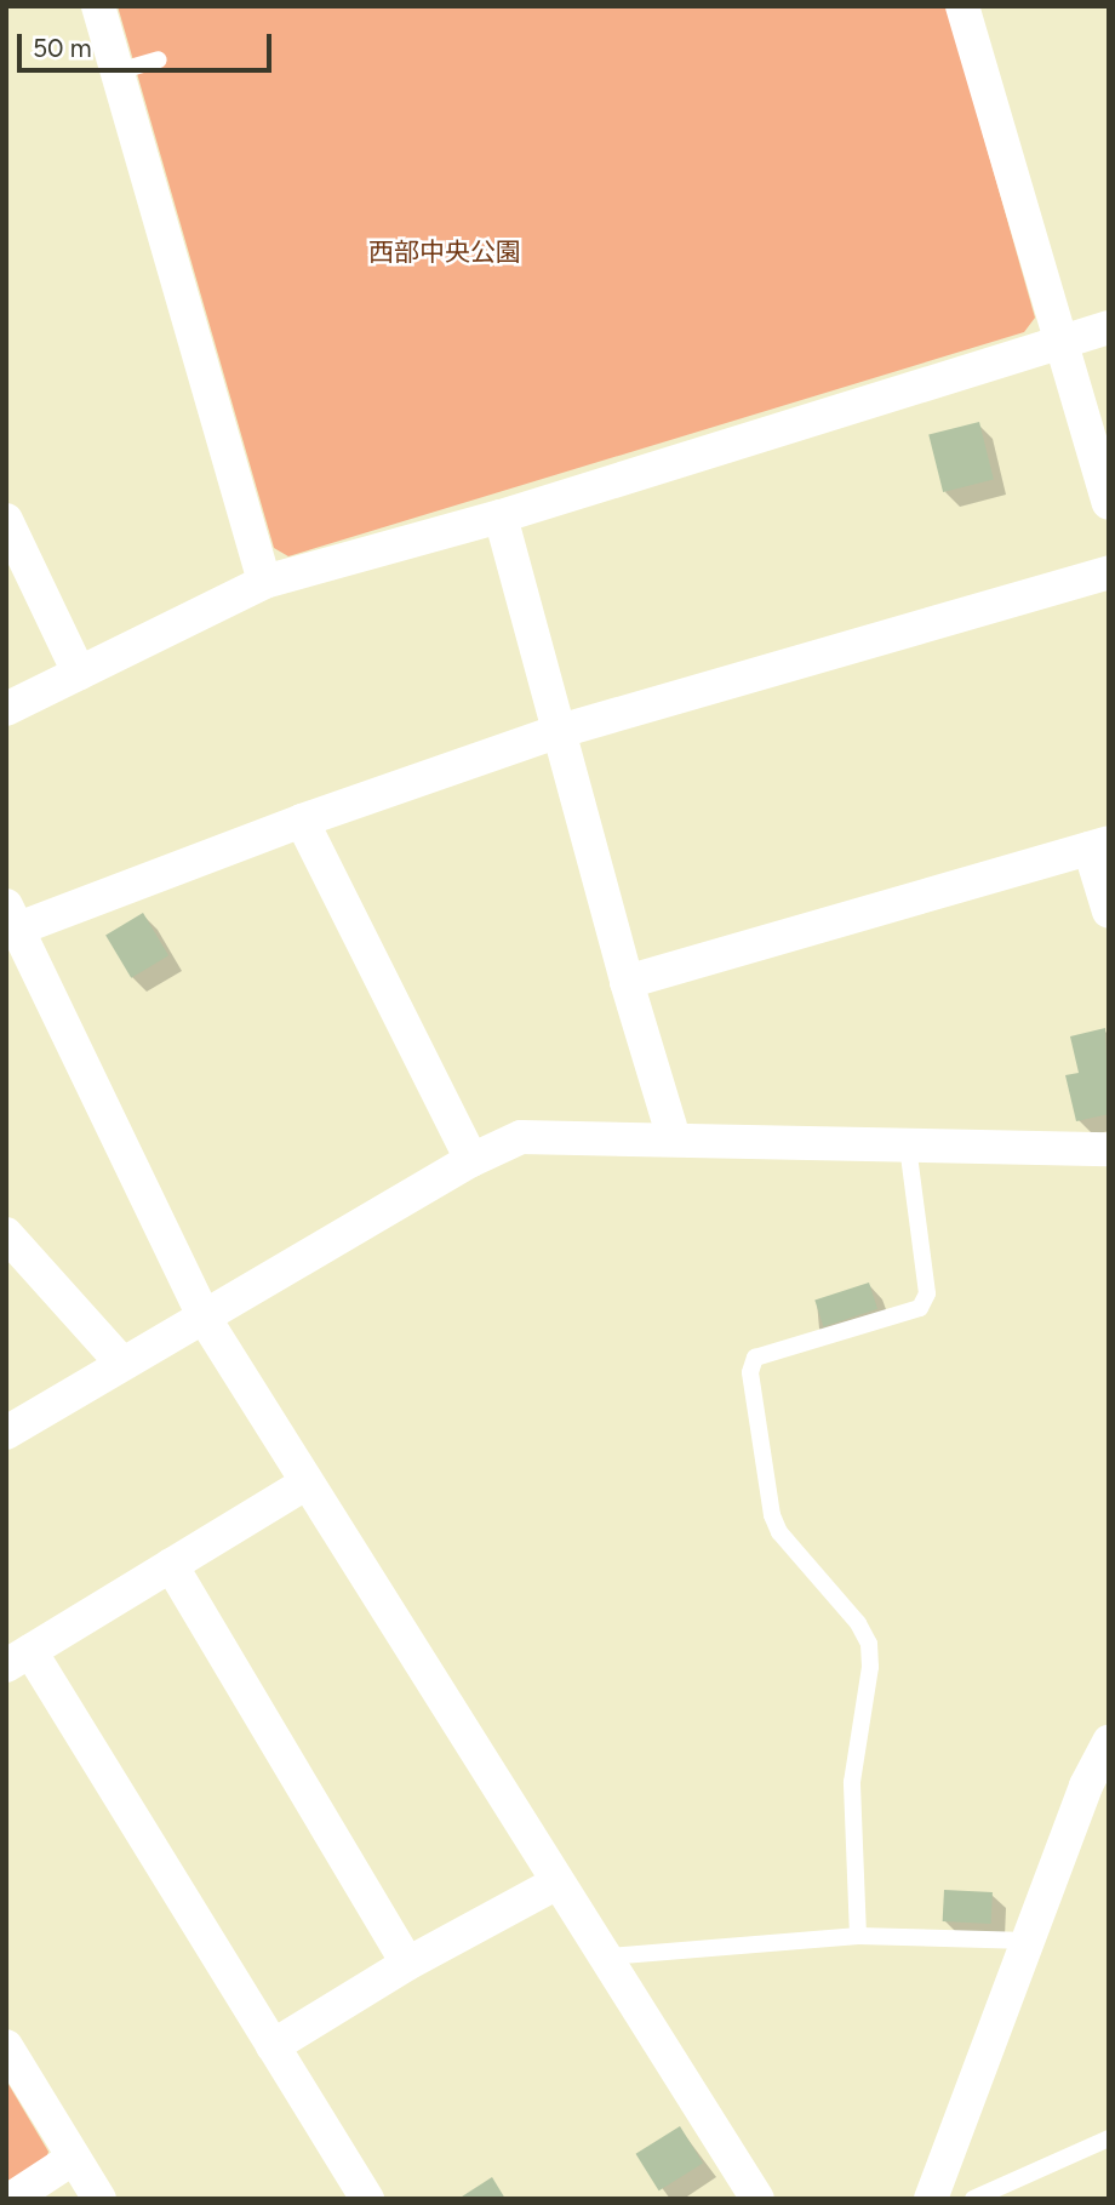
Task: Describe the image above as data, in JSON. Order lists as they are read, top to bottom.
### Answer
{
  "parks": ["西部中央公園"],
  "scale_bar": "50 m"
}
